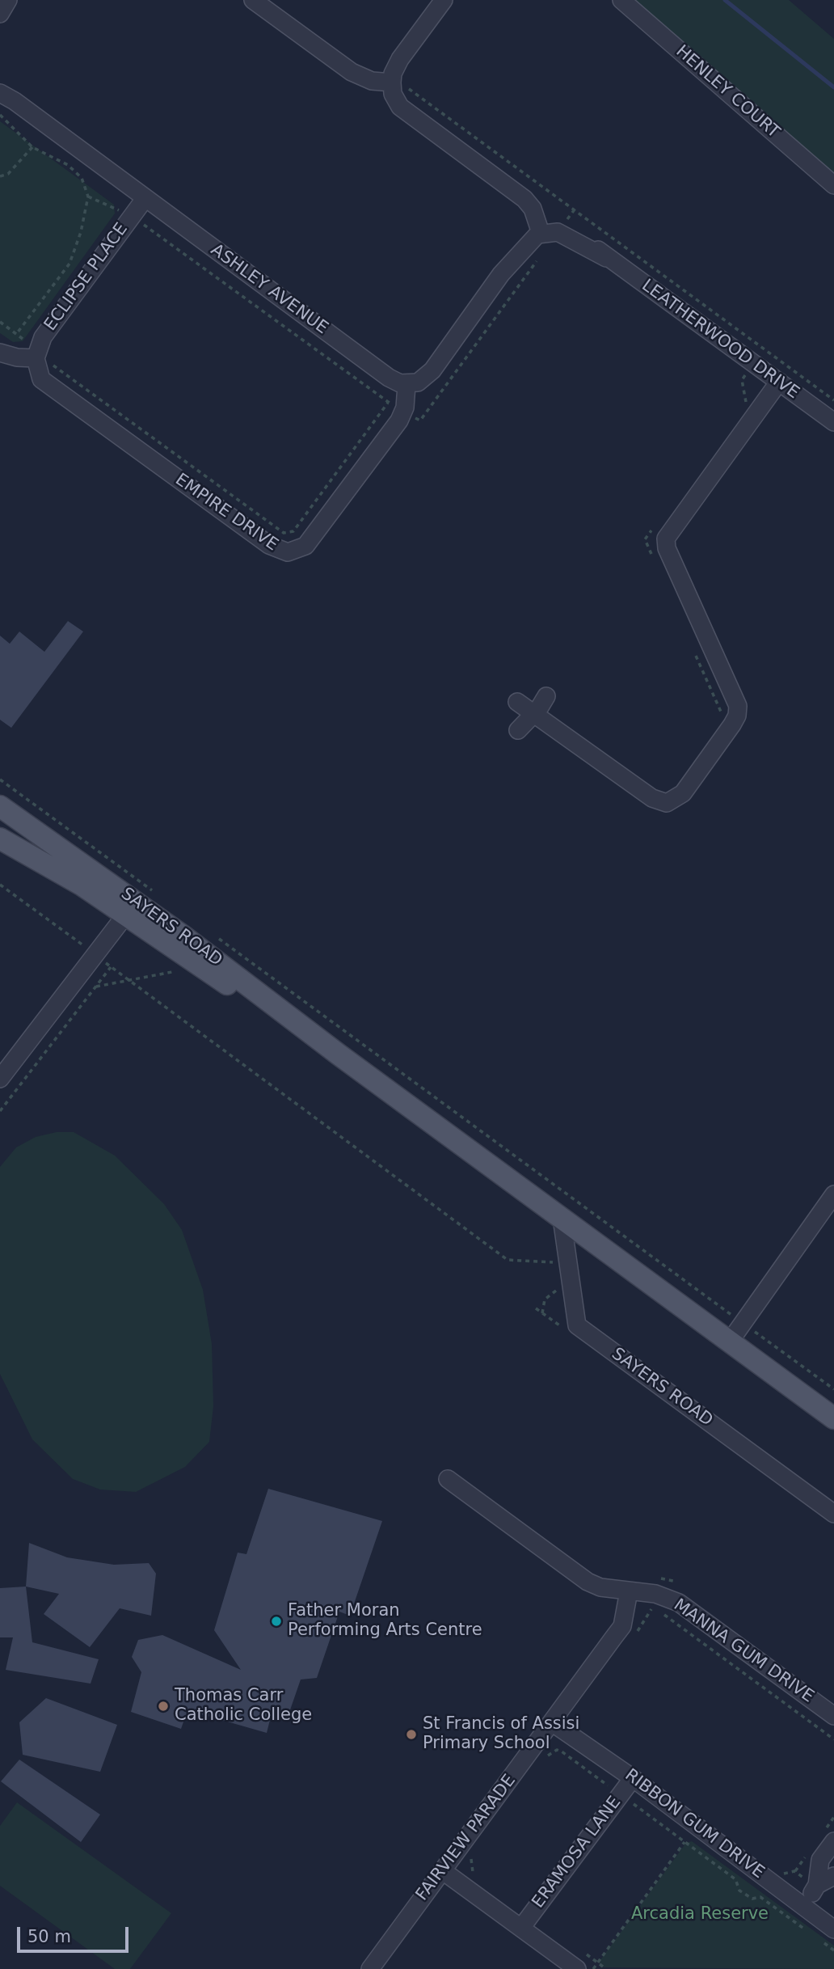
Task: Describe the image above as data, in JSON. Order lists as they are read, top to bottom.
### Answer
{
  "streets": {
    "main road": ["SAYERS ROAD"],
    "street": [
      "HENLEY COURT",
      "ECLIPSE PLACE",
      "ASHLEY AVENUE",
      "LEATHERWOOD DRIVE",
      "EMPIRE DRIVE",
      "MANNA GUM DRIVE",
      "RIBBON GUM DRIVE",
      "FAIRVIEW PARADE",
      "ERAMOSA LANE"
    ]
  },
  "crossings": [
    ["ECLIPSE PLACE", "ASHLEY AVENUE"],
    ["ECLIPSE PLACE", "EMPIRE DRIVE"],
    ["MANNA GUM DRIVE", "FAIRVIEW PARADE"],
    ["RIBBON GUM DRIVE", "FAIRVIEW PARADE"],
    ["RIBBON GUM DRIVE", "ERAMOSA LANE"]
  ],
  "parks": ["Arcadia Reserve"],
  "places": ["Father Moran Performing Arts Centre", "Thomas Carr Catholic College", "St Francis of Assisi Primary School"],
  "scale_bar": "50 m"
}
